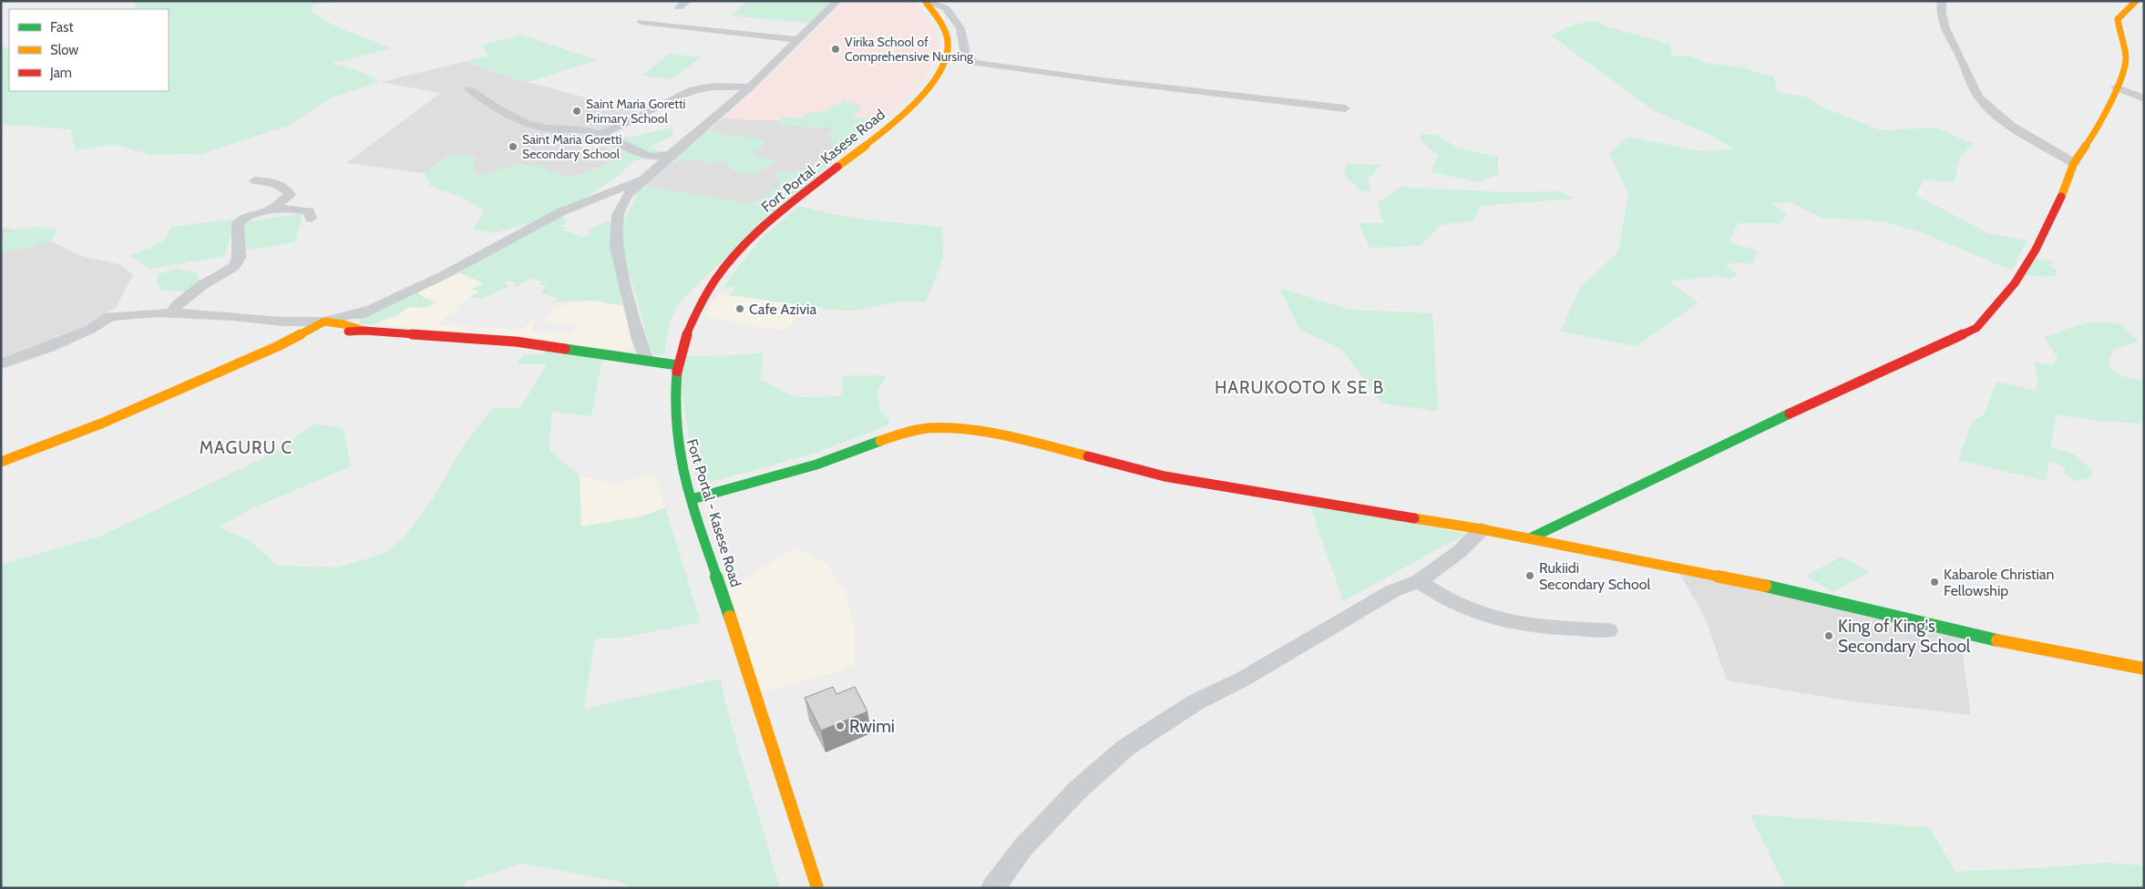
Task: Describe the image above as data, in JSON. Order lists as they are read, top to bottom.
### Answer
{
  "streets": {
    "main road": ["Fort Portal - Kasese Road"]
  },
  "districts": ["HARUKOOTO K SE B", "MAGURU C"],
  "places": [
    "Virika School of Comprehensive Nursing",
    "Saint Maria Goretti Primary School",
    "Saint Maria Goretti Secondary School",
    "Cafe Azivia",
    "Rukiidi Secondary School",
    "Kabarole Christian Fellowship",
    "King of King's Secondary School",
    "Rwimi"
  ],
  "legend": ["Fast", "Slow", "Jam"]
}
